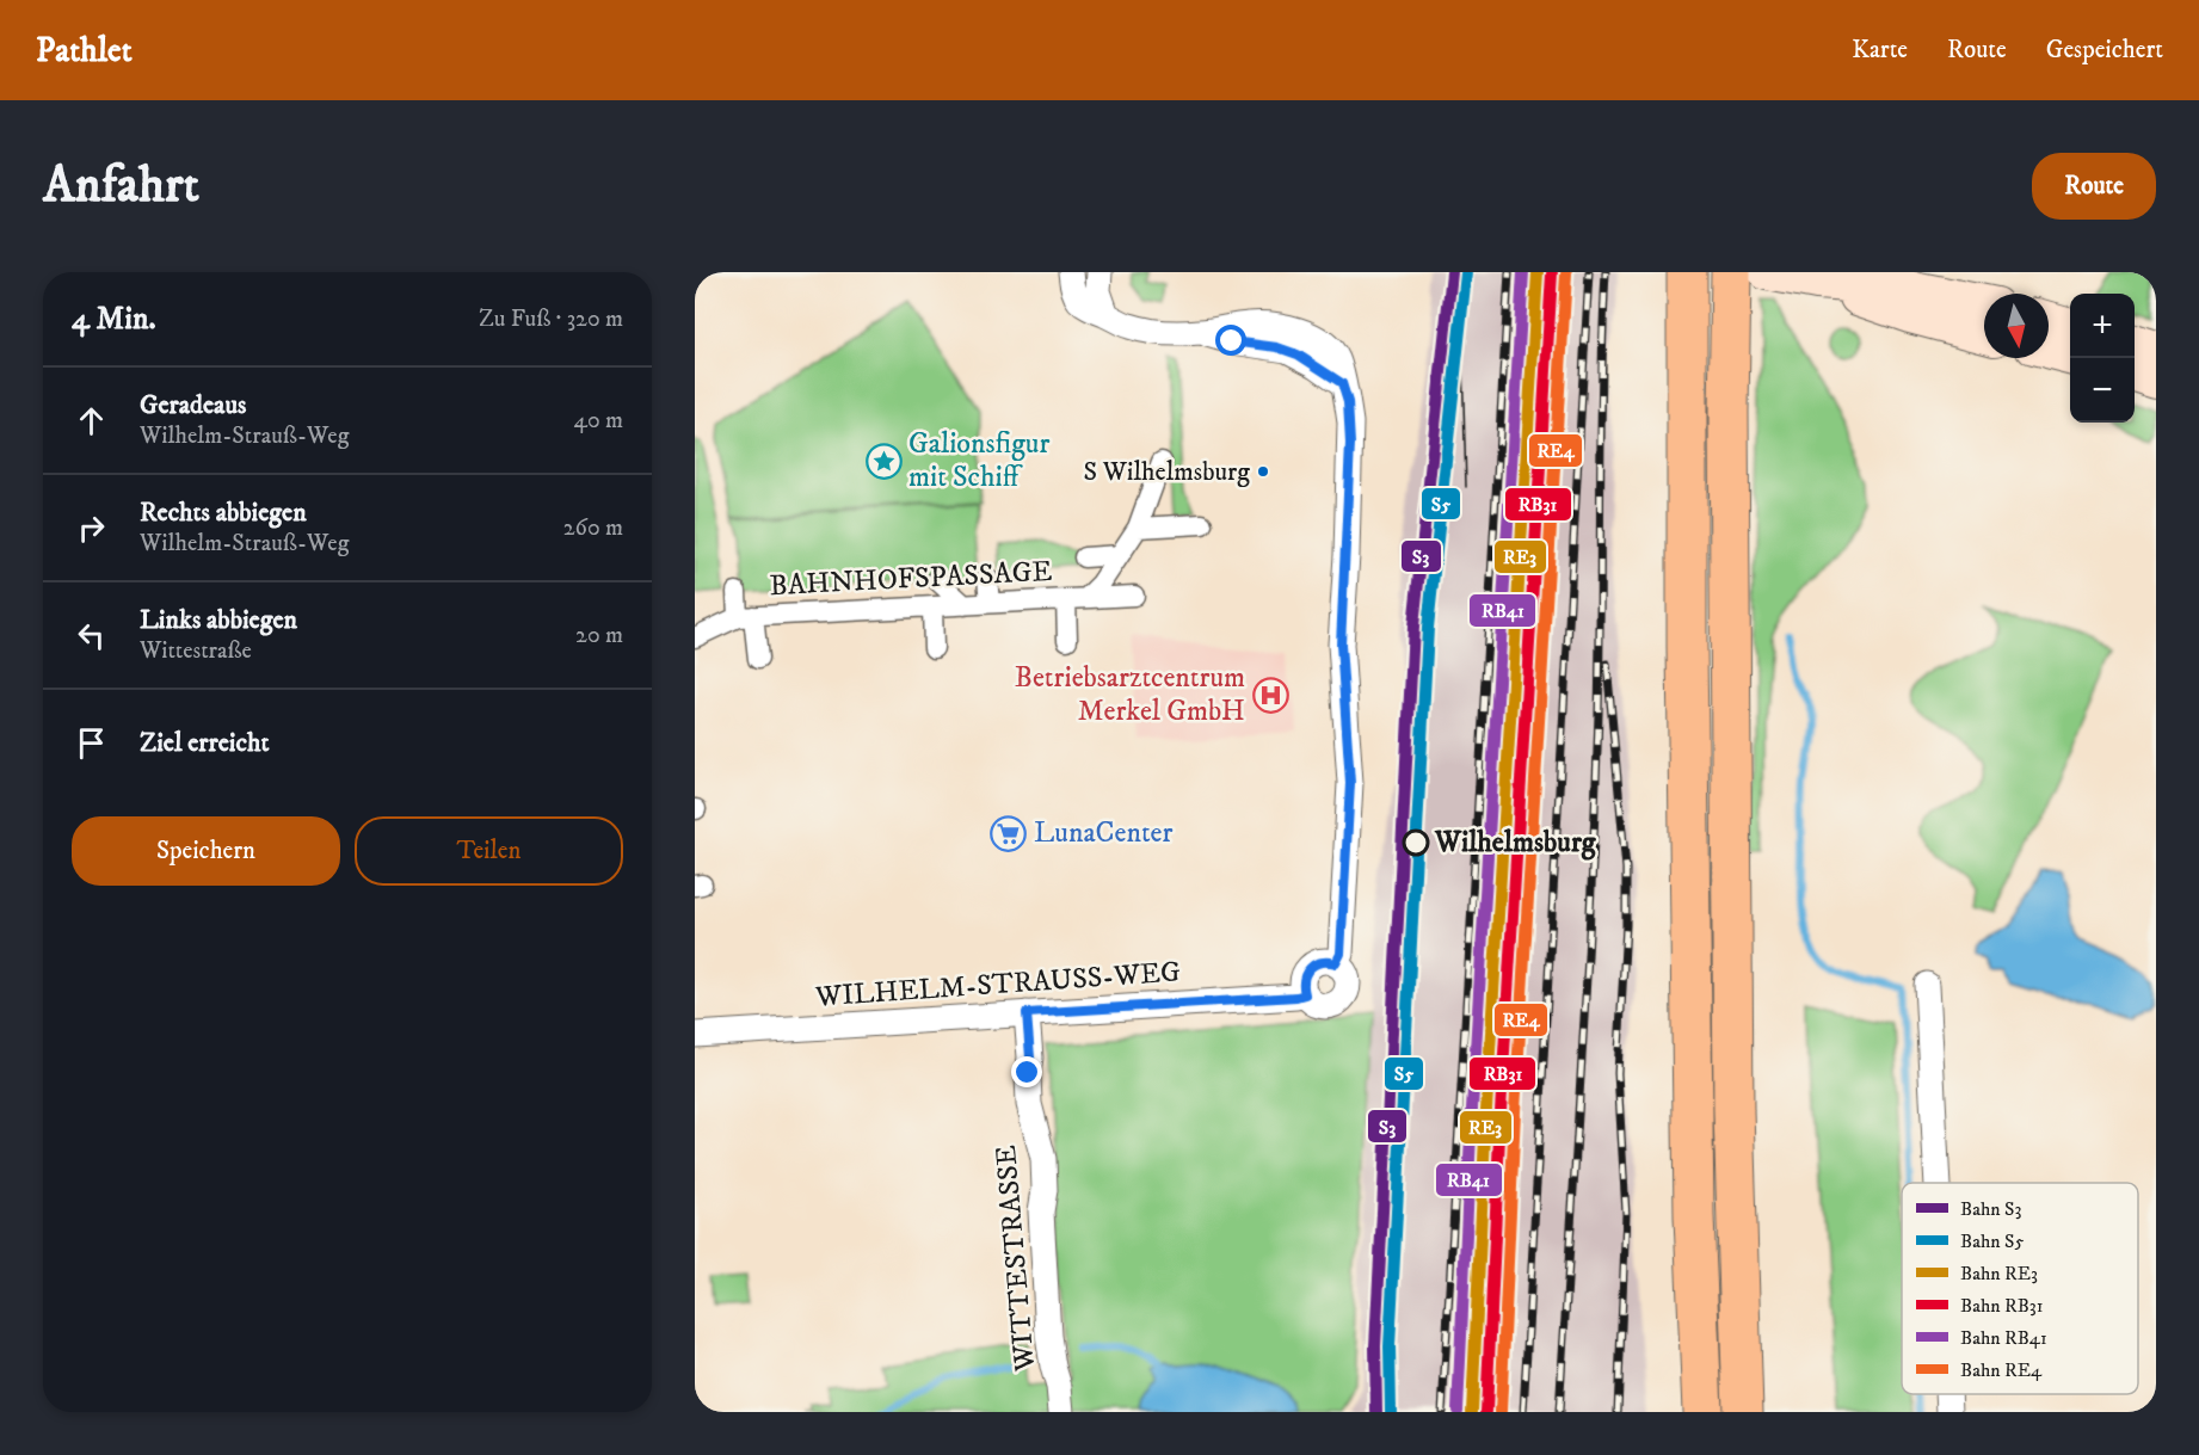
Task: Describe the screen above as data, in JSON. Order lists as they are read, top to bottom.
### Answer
{
  "streets": {
    "street": ["BAHNHOFSPASSAGE", "WILHELM-STRAUSS-WEG", "WITTESTRASSE"]
  },
  "crossings": [
    ["WILHELM-STRAUSS-WEG", "WITTESTRASSE"]
  ],
  "places": {
    "place": ["Galionsfigur mit Schiff"],
    "other": ["S Wilhelmsburg", "Wilhelmsburg"],
    "hospital": ["Betriebsarztcentrum Merkel GmbH"],
    "supermarket": ["LunaCenter"]
  },
  "lines": [
    "rail line S3",
    "rail line RE3",
    "rail line RB41",
    "rail line S5",
    "rail line RB31",
    "rail line RE4"
  ],
  "legend": [
    "Bahn S3",
    "Bahn S5",
    "Bahn RE3",
    "Bahn RB31",
    "Bahn RB41",
    "Bahn RE4"
  ],
  "north": "bottom",
  "page": {
    "header": "Pathlet",
    "nav": ["Karte", "Route", "Gespeichert"],
    "buttons": [
      "Route",
      ["Speichern", "Teilen"]
    ],
    "title": "Anfahrt",
    "heading": ["4 Min.", "Zu Fuß · 320 m"],
    "map_buttons": ["+", "−"],
    "list": [
      ["Geradeaus", "Wilhelm-Strauß-Weg", "40 m"],
      ["Rechts abbiegen", "Wilhelm-Strauß-Weg", "260 m"],
      ["Links abbiegen", "Wittestraße", "20 m"],
      "Ziel erreicht"
    ]
  }
}
